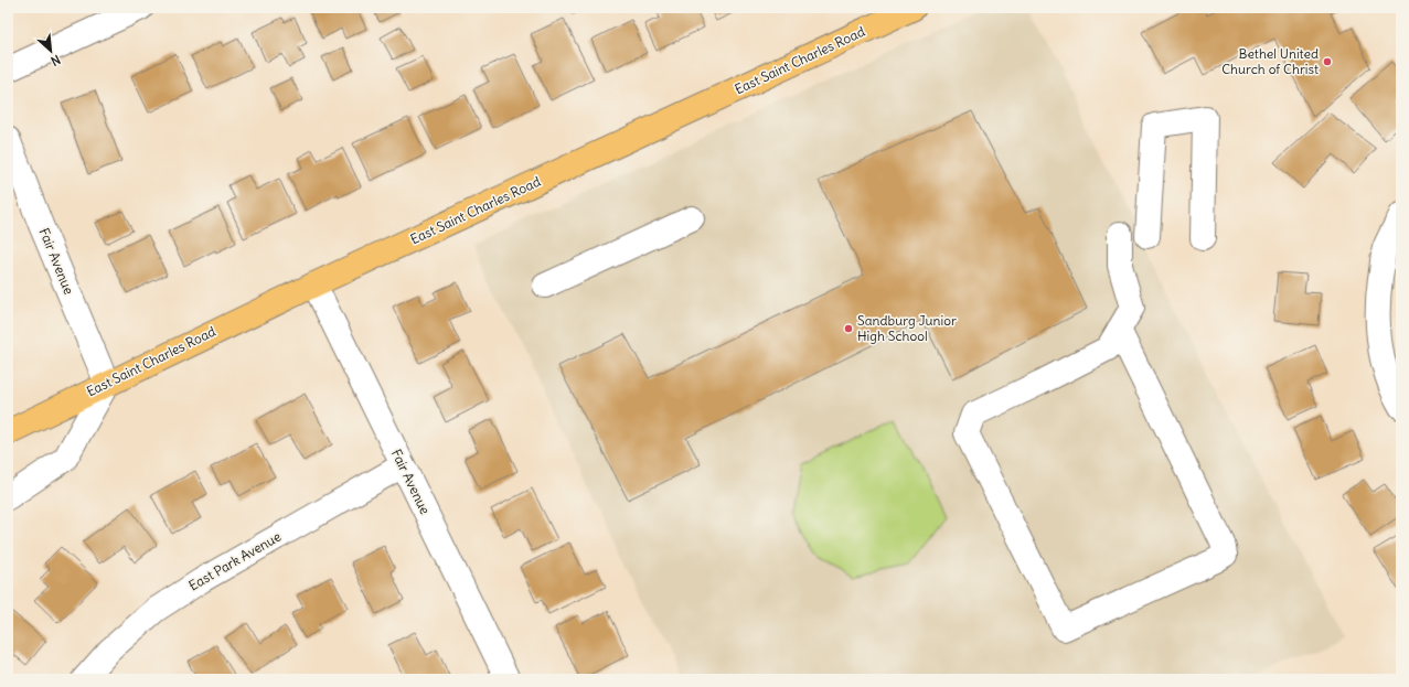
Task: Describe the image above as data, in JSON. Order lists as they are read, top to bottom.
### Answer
{
  "streets": {
    "main road": ["East Saint Charles Road"],
    "street": ["Fair Avenue", "East Park Avenue"]
  },
  "crossings": [
    ["East Saint Charles Road", "Fair Avenue"],
    ["Fair Avenue", "East Park Avenue"]
  ],
  "places": ["Bethel United Church of Christ", "Sandburg Junior High School"],
  "north": "bottom right"
}
